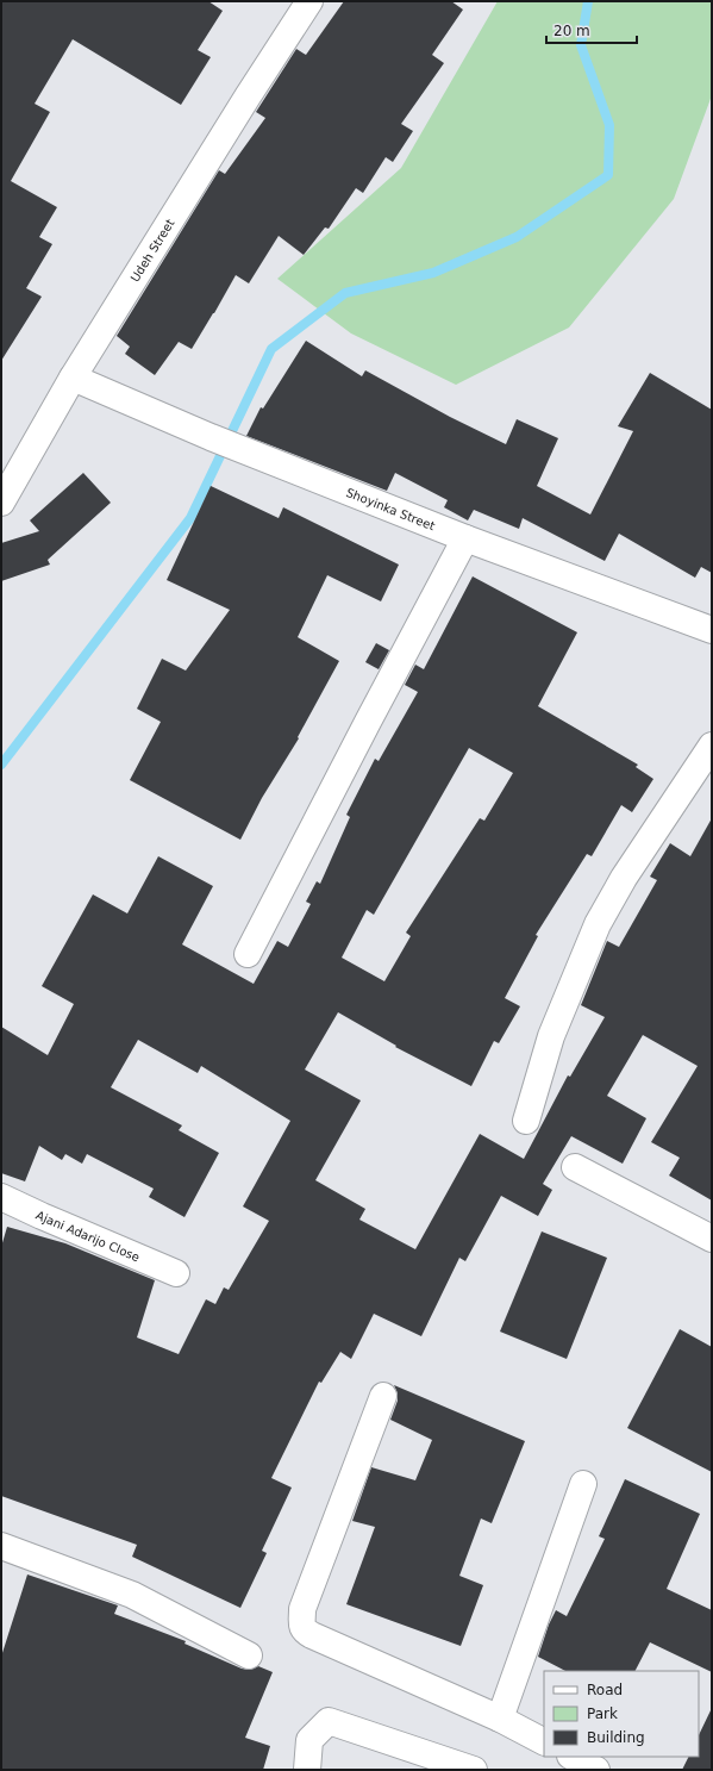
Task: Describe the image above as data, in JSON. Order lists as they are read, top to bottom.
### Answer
{
  "streets": {
    "street": ["Udeh Street", "Shoyinka Street", "Ajani Adarijo Close"]
  },
  "crossings": [
    ["Udeh Street", "Shoyinka Street"]
  ],
  "legend": ["Road", "Park", "Building"],
  "scale_bar": "20 m"
}
